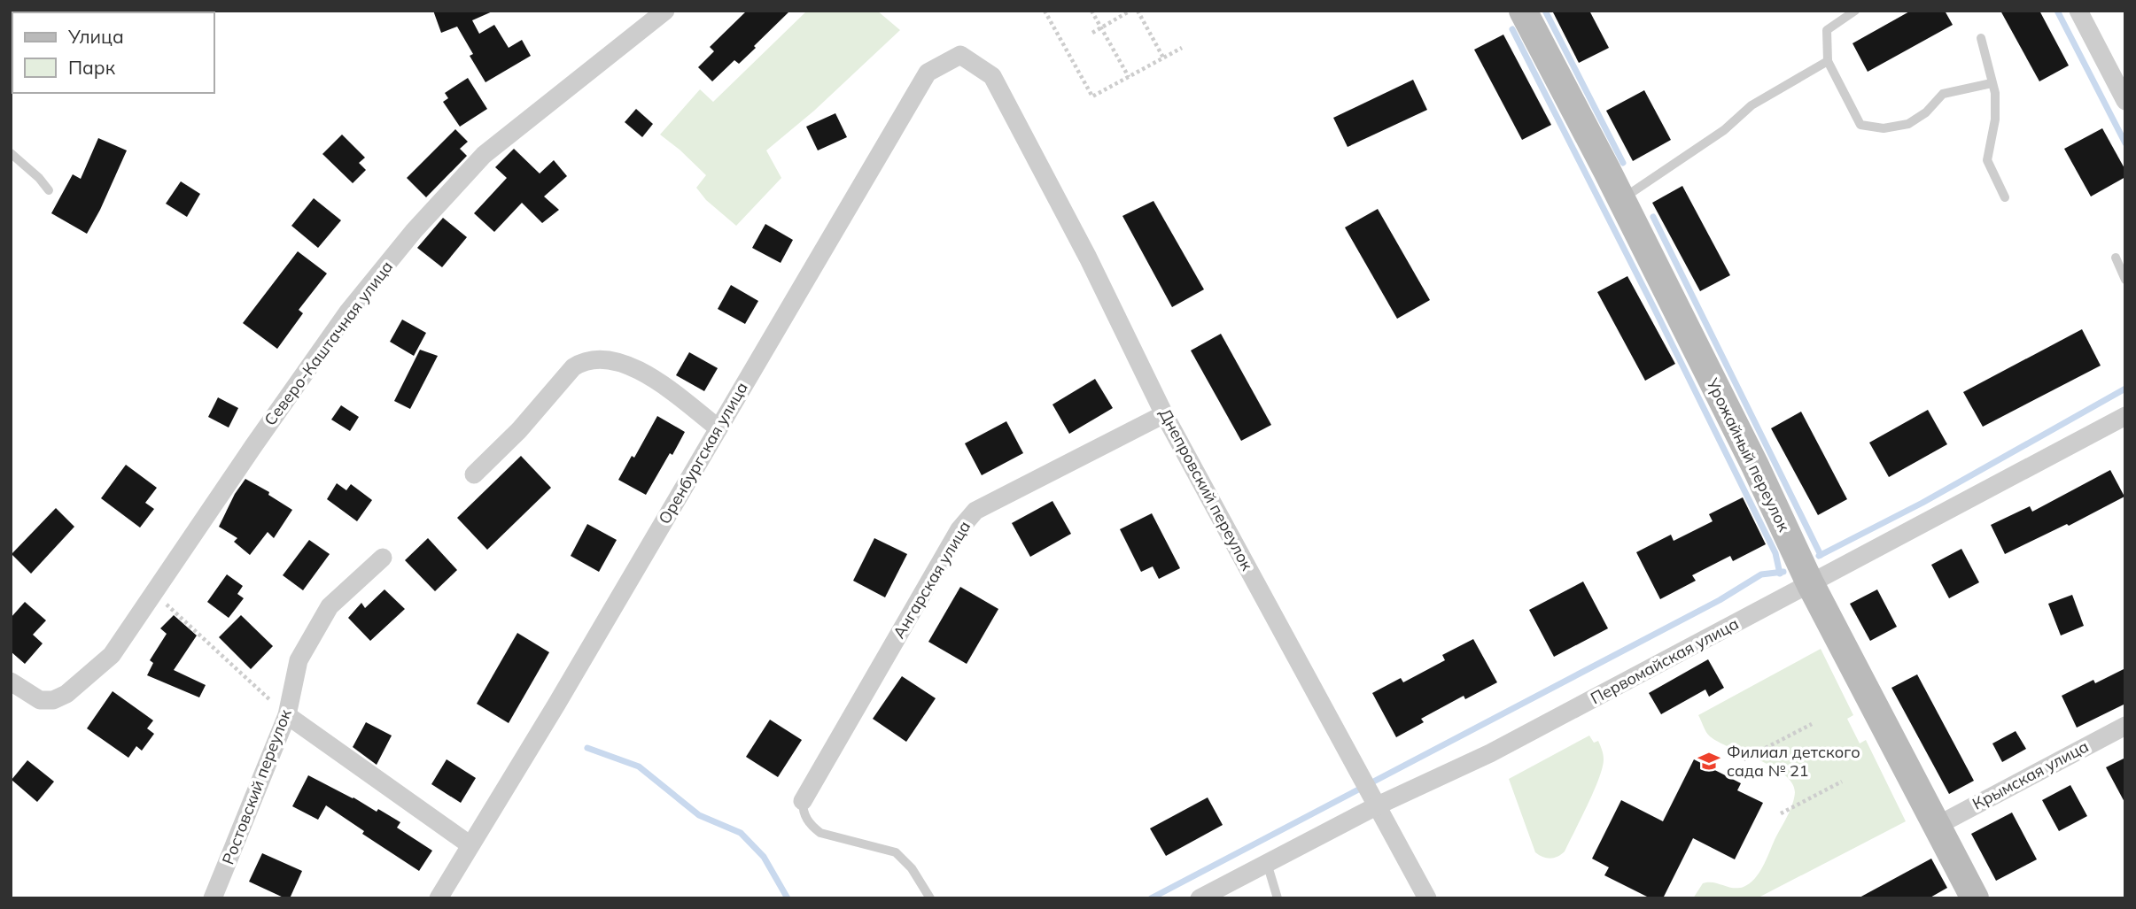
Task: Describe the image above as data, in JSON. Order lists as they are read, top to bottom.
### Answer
{
  "streets": {
    "street": [
      "Северо-Каштачная улица",
      "Оренбургская улица",
      "Урожайный переулок",
      "Днепровский переулок",
      "Ангарская улица",
      "Первомайская улица",
      "Крымская улица",
      "Ростовский переулок"
    ]
  },
  "crossings": [
    ["Оренбургская улица", "Днепровский переулок"],
    ["Урожайный переулок", "Первомайская улица"],
    ["Урожайный переулок", "Крымская улица"],
    ["Днепровский переулок", "Ангарская улица"],
    ["Днепровский переулок", "Первомайская улица"]
  ],
  "places": {
    "school or university": ["Филиал детского сада № 21"]
  },
  "legend": ["Улица", "Парк"]
}
